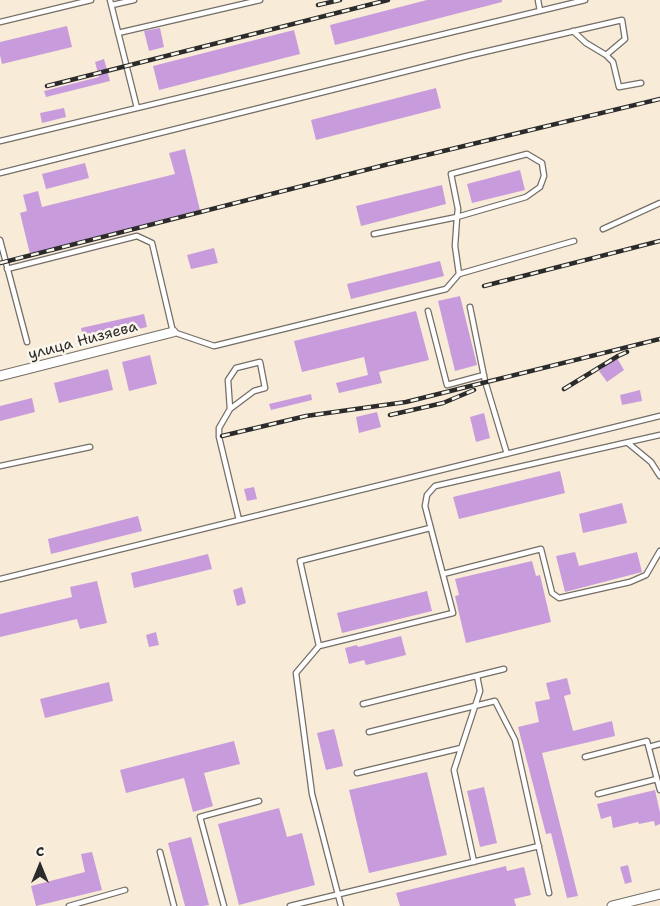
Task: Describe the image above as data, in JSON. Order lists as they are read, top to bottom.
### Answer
{
  "streets": {
    "street": ["улица Низяева"]
  },
  "north": "top"
}
